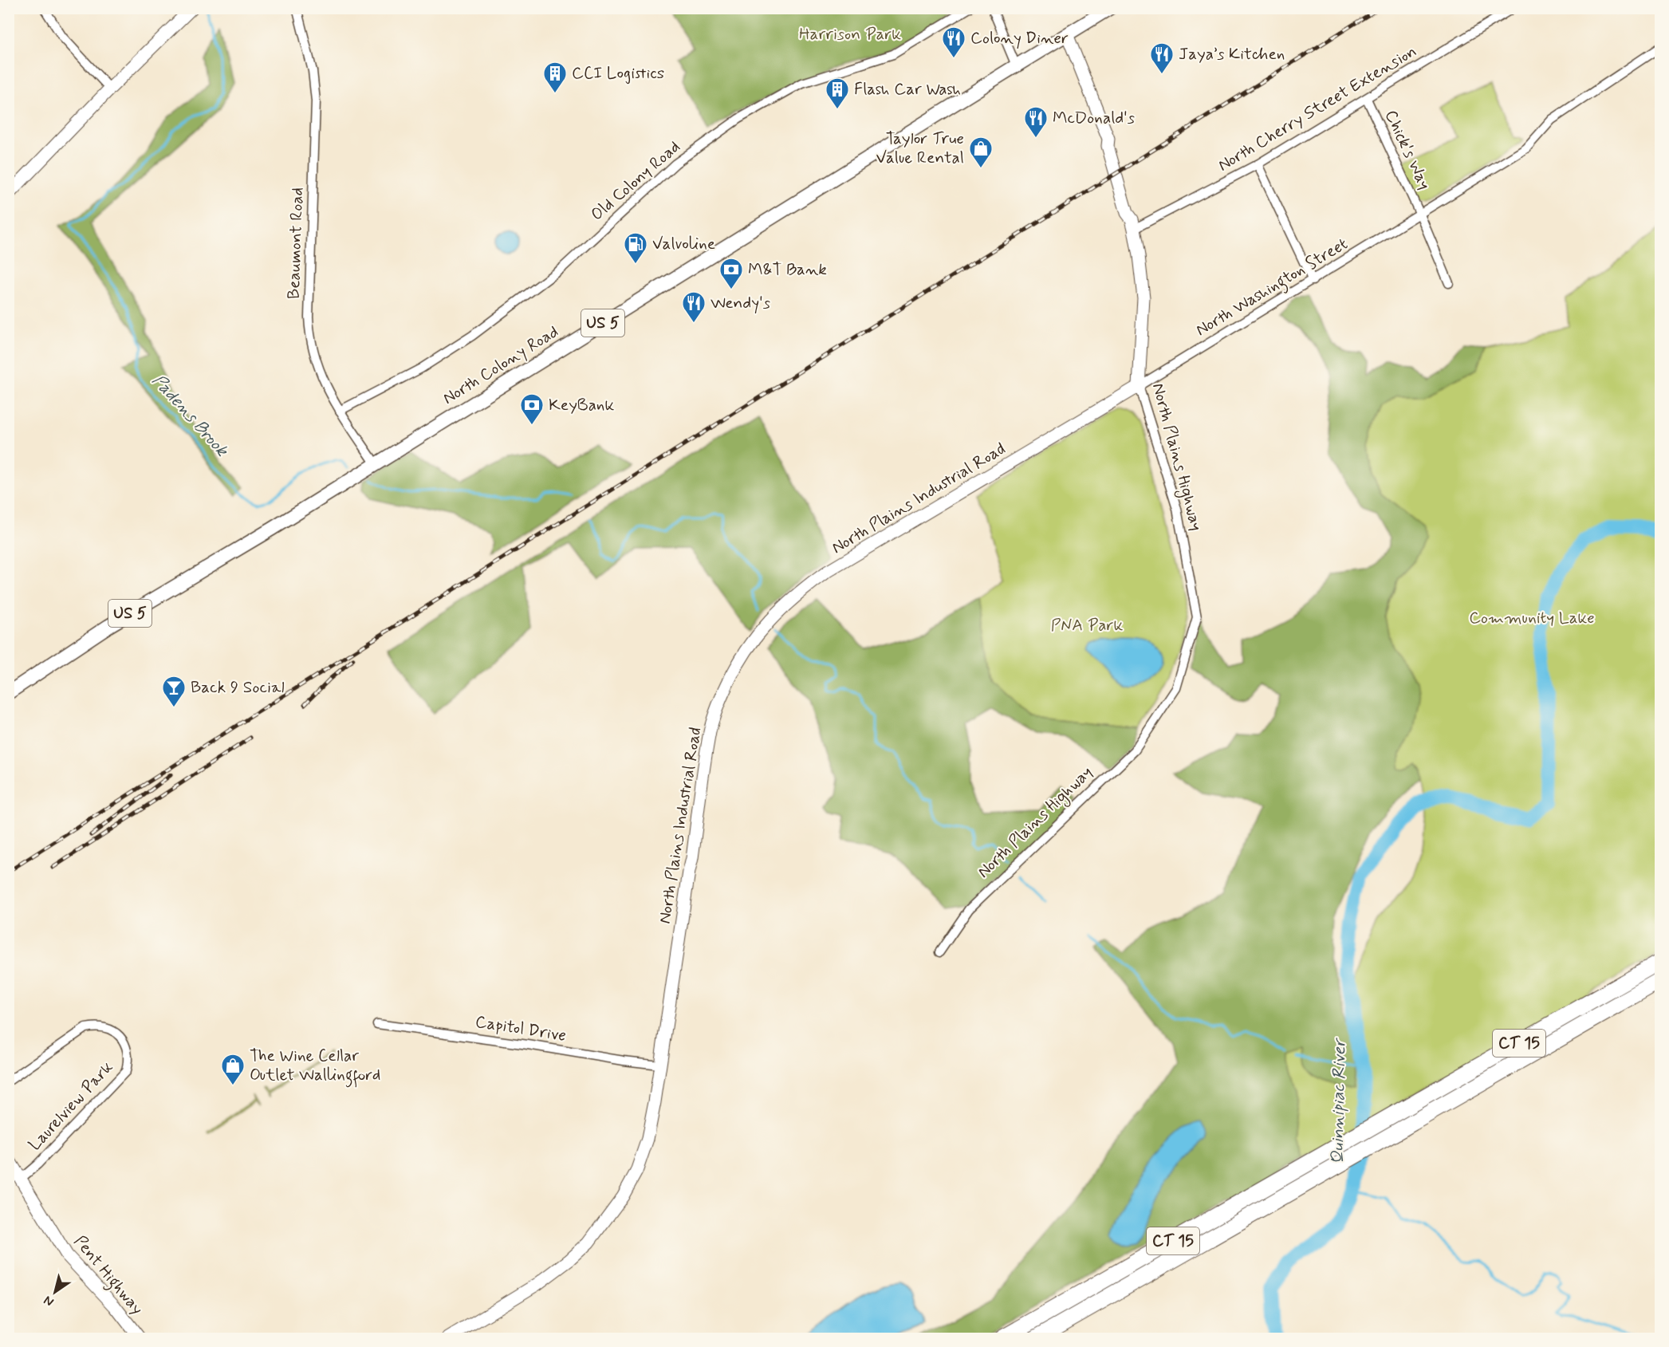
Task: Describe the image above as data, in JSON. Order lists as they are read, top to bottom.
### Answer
{
  "streets": {
    "highway": ["CT 15"],
    "main road": ["US 5", "North Colony Road"],
    "street": [
      "North Cherry Street Extension",
      "Chick's Way",
      "Old Colony Road",
      "Beaumont Road",
      "North Washington Street",
      "North Plains Highway",
      "North Plains Industrial Road",
      "Capitol Drive",
      "Laurelview Park",
      "Pent Highway"
    ]
  },
  "crossings": [
    ["North Cherry Street Extension", "Chick's Way"],
    ["North Cherry Street Extension", "North Plains Highway"],
    ["Chick's Way", "North Washington Street"],
    ["Old Colony Road", "Beaumont Road"],
    ["Beaumont Road", "North Colony Road"],
    ["North Washington Street", "North Plains Highway"],
    ["North Washington Street", "North Plains Industrial Road"],
    ["North Colony Road", "North Plains Highway"],
    ["North Plains Highway", "North Plains Industrial Road"],
    ["North Plains Industrial Road", "Capitol Drive"],
    ["Laurelview Park", "Pent Highway"]
  ],
  "water": ["Padens Brook", "Quinnipiac River"],
  "parks": ["Harrison Park", "Community Lake", "PNA Park"],
  "places": {
    "restaurant": [
      "Colony Diner",
      "Jaya’s Kitchen",
      "McDonald's",
      "Wendy's"
    ],
    "building": ["CCI Logistics", "Flash Car Wash"],
    "shop": ["Taylor True Value Rental", "The Wine Cellar Outlet Wallingford"],
    "fuel station": ["Valvoline"],
    "bank": ["M&T Bank", "KeyBank"],
    "bar": ["Back 9 Social"]
  },
  "north": "bottom left"
}
